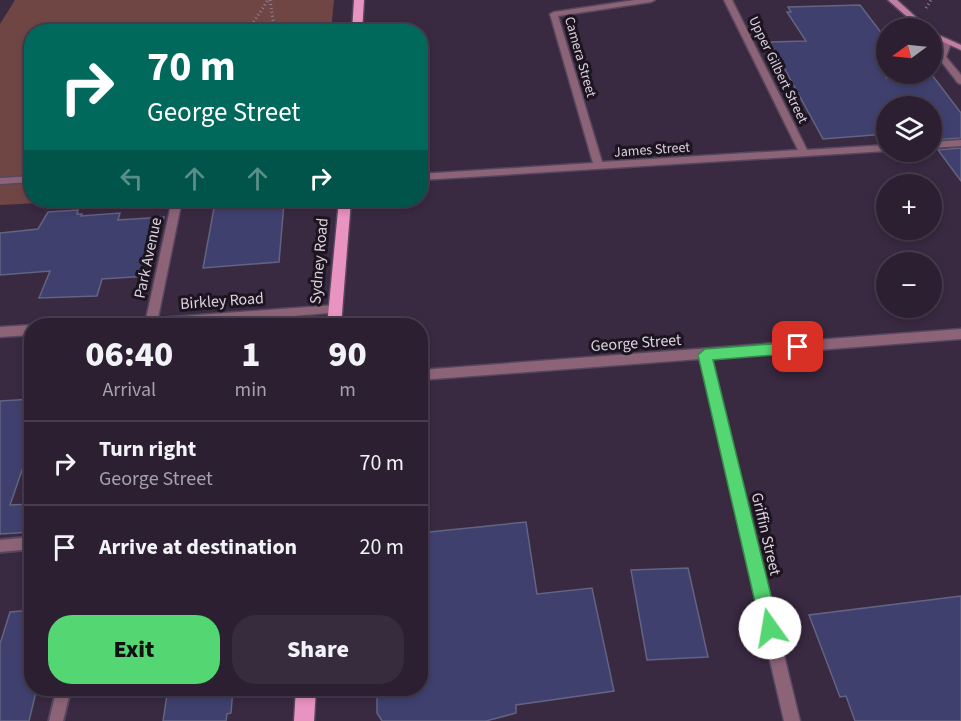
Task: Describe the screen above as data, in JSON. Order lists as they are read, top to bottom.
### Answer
{
  "streets": {
    "main road": ["Sydney Road"],
    "street": [
      "Camera Street",
      "Upper Gilbert Street",
      "James Street",
      "Park Avenue",
      "Birkley Road",
      "George Street",
      "Griffin Street"
    ]
  },
  "crossings": [
    ["Camera Street", "James Street"],
    ["Upper Gilbert Street", "James Street"],
    ["Sydney Road", "Birkley Road"],
    ["George Street", "Griffin Street"]
  ],
  "north": "left",
  "page": {
    "map_buttons": ["+", "−"],
    "turn": ["70 m", "George Street"],
    "eta": [
      "06:40",
      "Arrival",
      "1",
      "min",
      "90",
      "m"
    ],
    "list": [
      {
        "name": "Turn right",
        "note": "George Street",
        "value": "70 m"
      },
      {
        "name": "Arrive at destination",
        "value": "20 m"
      }
    ],
    "buttons": ["Exit", "Share"]
  }
}
